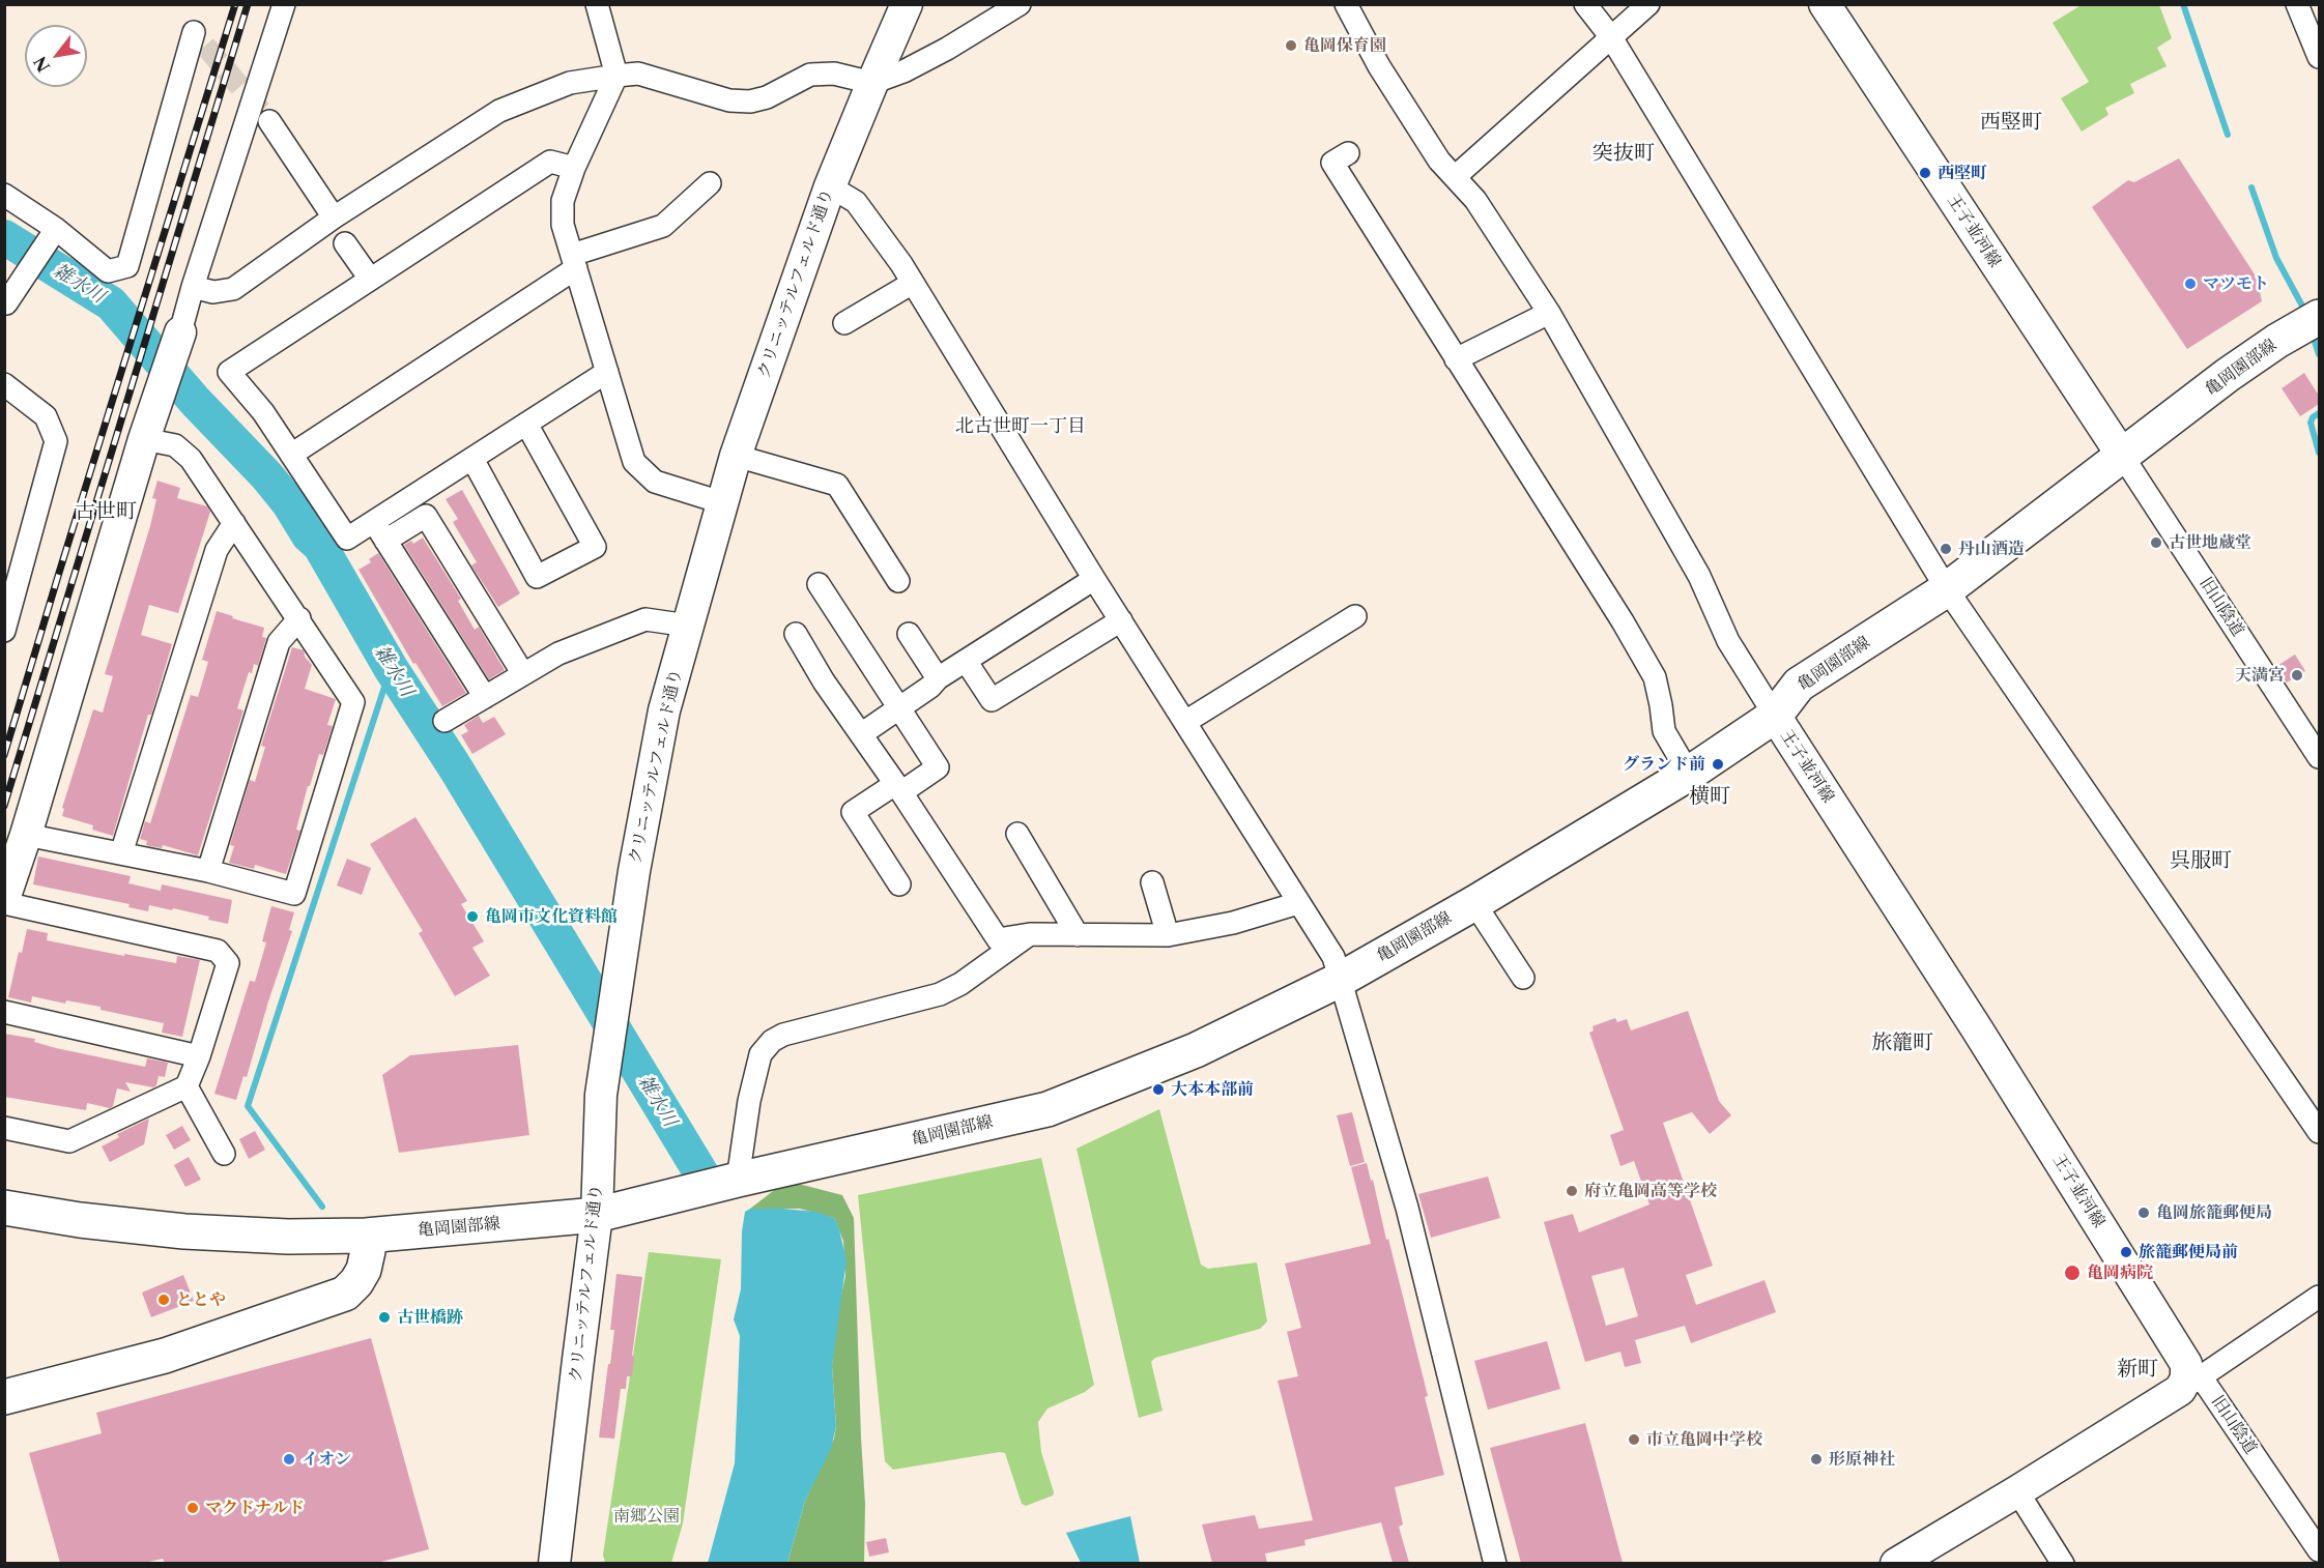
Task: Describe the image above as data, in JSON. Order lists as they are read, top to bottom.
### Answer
{
  "streets": {
    "main road": ["亀岡園部線"],
    "street": ["王子並河線", "クリニッテルフェルド通り", "旧山陰道"]
  },
  "crossings": [
    ["王子並河線", "亀岡園部線"],
    ["王子並河線", "旧山陰道"],
    ["クリニッテルフェルド通り", "亀岡園部線"],
    ["亀岡園部線", "旧山陰道"]
  ],
  "districts": [
    "西竪町",
    "突抜町",
    "北古世町一丁目",
    "古世町",
    "横町",
    "呉服町",
    "旅籠町",
    "新町"
  ],
  "water": ["雑水川"],
  "parks": ["南郷公園"],
  "places": [
    "亀岡保育園",
    "西堅町",
    "マツモト",
    "古世地蔵堂",
    "丹山酒造",
    "天満宮",
    "グランド前",
    "亀岡市文化資料館",
    "大本本部前",
    "府立亀岡高等学校",
    "亀岡旅籠郵便局",
    "旅籠郵便局前",
    "亀岡病院",
    "ととや",
    "古世橋跡",
    "市立亀岡中学校",
    "イオン",
    "形原神社",
    "マクドナルド"
  ],
  "north": "bottom left"
}
